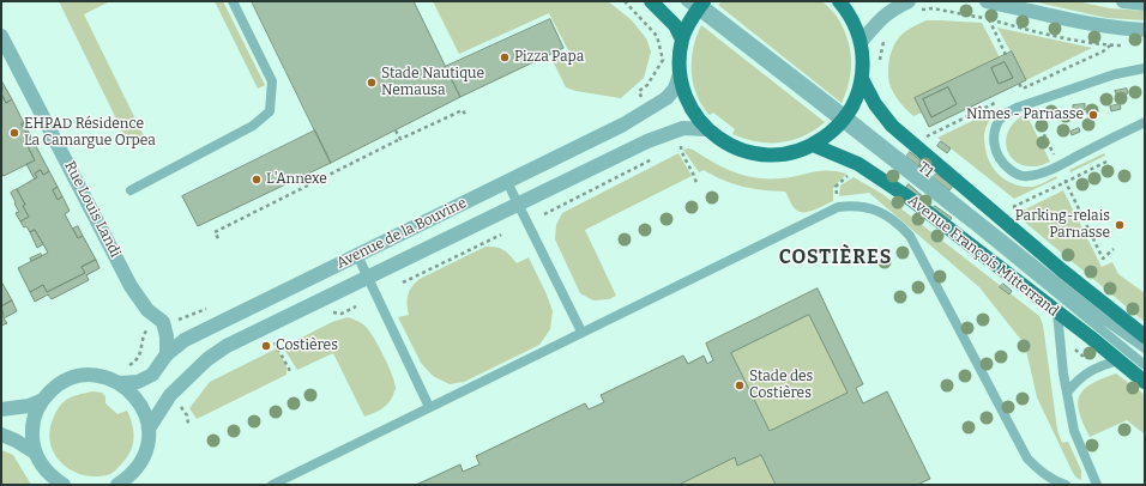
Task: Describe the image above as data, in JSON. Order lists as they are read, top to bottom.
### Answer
{
  "streets": {
    "main road": ["Avenue François Mitterrand"],
    "street": ["Rue Louis Landi", "Avenue de la Bouvine"],
    "lane": ["T1"]
  },
  "crossings": [
    ["Rue Louis Landi", "Avenue de la Bouvine"]
  ],
  "districts": ["COSTIÈRES"],
  "places": [
    "Pizza Papa",
    "Stade Nautique Nemausa",
    "Nîmes - Parnasse",
    "EHPAD Résidence La Camargue Orpea",
    "L'Annexe",
    "Parking-relais Parnasse",
    "Costières",
    "Stade des Costières"
  ]
}
